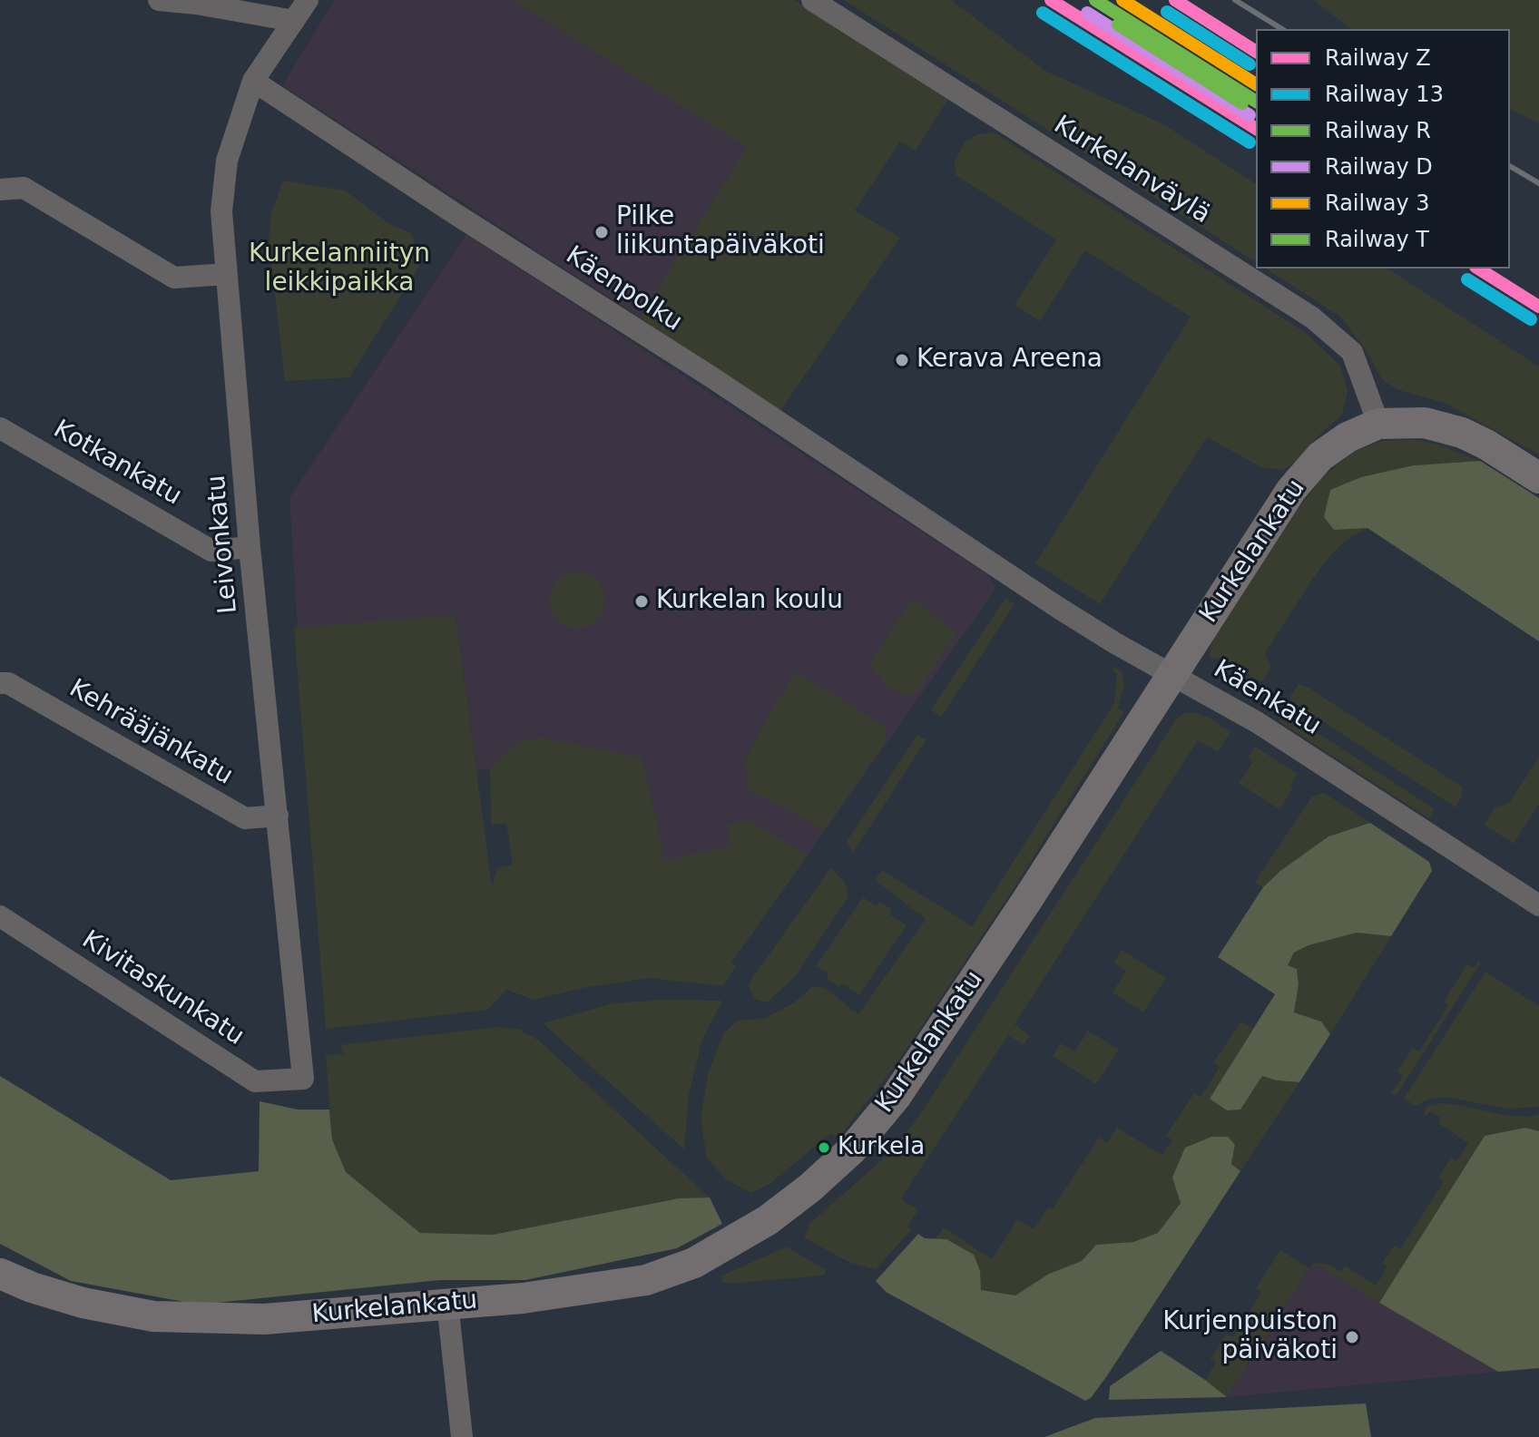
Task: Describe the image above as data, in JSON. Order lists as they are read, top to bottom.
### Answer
{
  "streets": {
    "street": [
      "Kurkelanväylä",
      "Käenpolku",
      "Kotkankatu",
      "Leivonkatu",
      "Kurkelankatu",
      "Käenkatu",
      "Kehrääjänkatu",
      "Kivitaskunkatu"
    ]
  },
  "crossings": [
    ["Kurkelanväylä", "Kurkelankatu"],
    ["Käenpolku", "Leivonkatu"],
    ["Käenpolku", "Käenkatu"],
    ["Kotkankatu", "Leivonkatu"],
    ["Leivonkatu", "Kehrääjänkatu"],
    ["Leivonkatu", "Kivitaskunkatu"],
    ["Kurkelankatu", "Käenkatu"]
  ],
  "parks": ["Kurkelanniityn leikkipaikka"],
  "places": [
    "Pilke liikuntapäiväkoti",
    "Kerava Areena",
    "Kurkelan koulu",
    "Kurkela",
    "Kurjenpuiston päiväkoti"
  ],
  "lines": [
    "rail line Z",
    "rail line R",
    "rail line 3",
    "rail line 13",
    "rail line D",
    "rail line T"
  ],
  "legend": [
    "Railway Z",
    "Railway 13",
    "Railway R",
    "Railway D",
    "Railway 3",
    "Railway T"
  ]
}
